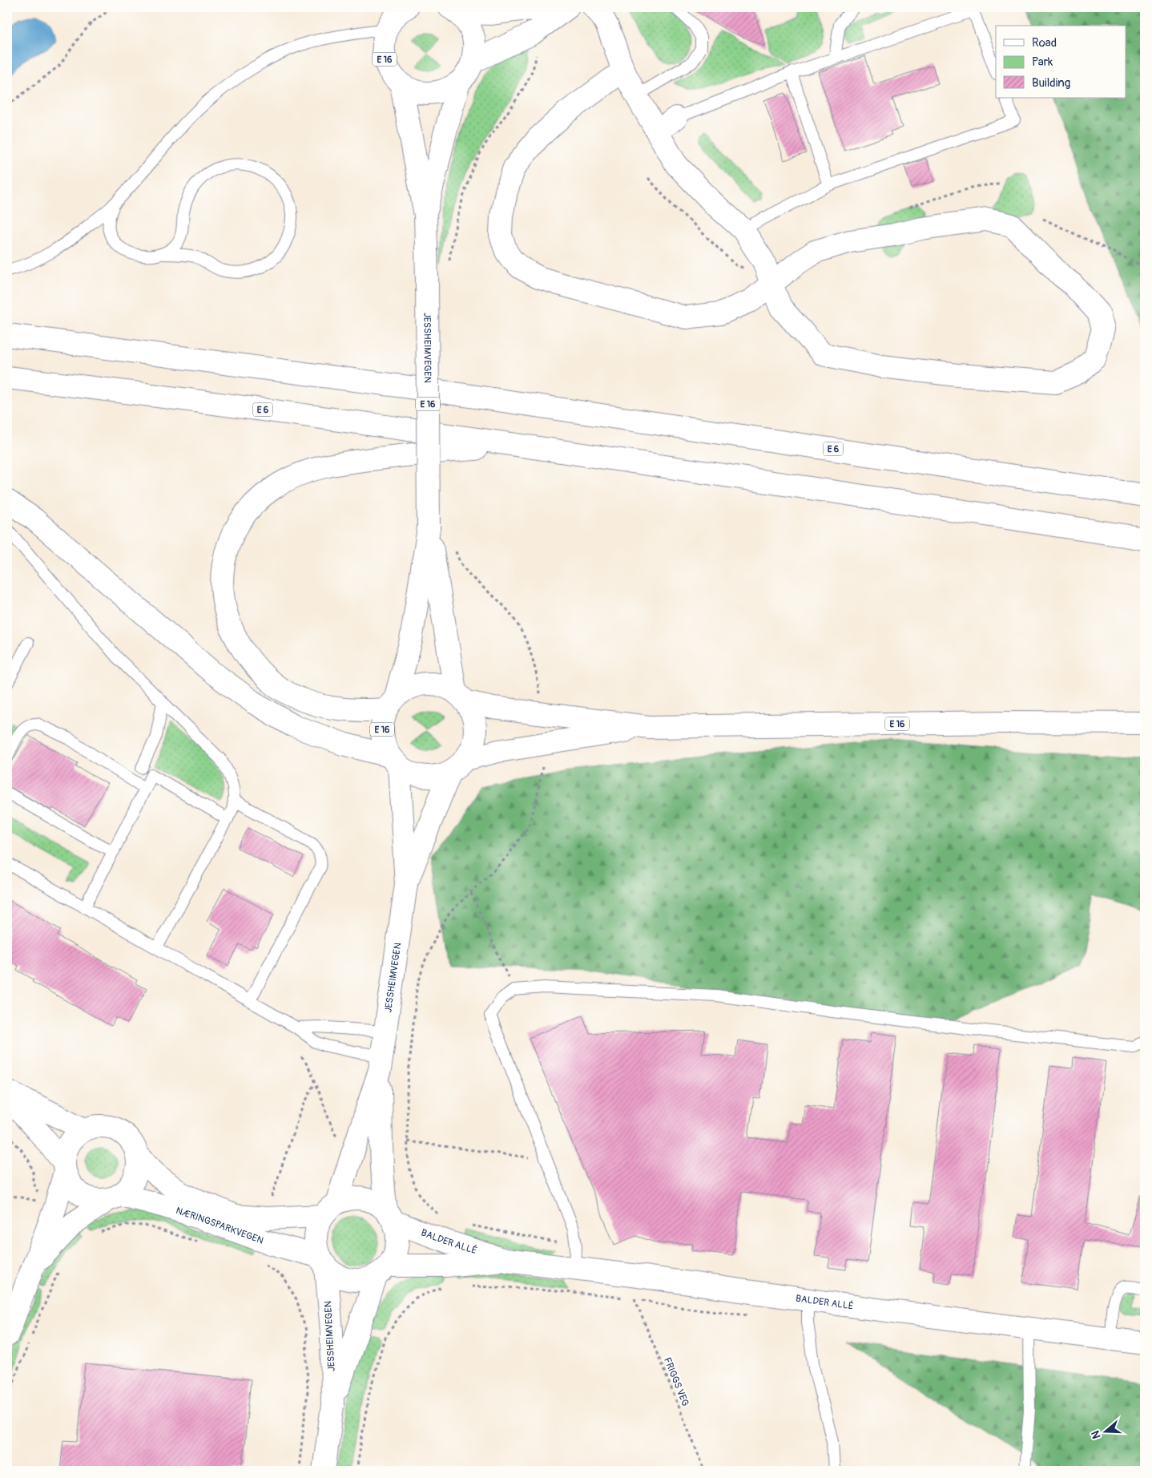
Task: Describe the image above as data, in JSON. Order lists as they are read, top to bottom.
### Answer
{
  "streets": {
    "main road": [
      "E 16",
      "JESSHEIMVEGEN",
      "E 6",
      "NÆRINGSPARKVEGEN",
      "BALDER ALLÉ"
    ],
    "path": ["FRIGGS VEG"]
  },
  "crossings": [
    ["E 16", "JESSHEIMVEGEN"],
    ["E 16", "E 6"],
    ["JESSHEIMVEGEN", "E 6"],
    ["JESSHEIMVEGEN", "NÆRINGSPARKVEGEN"],
    ["JESSHEIMVEGEN", "BALDER ALLÉ"],
    ["NÆRINGSPARKVEGEN", "BALDER ALLÉ"]
  ],
  "legend": ["Road", "Park", "Building"],
  "north": "left"
}
